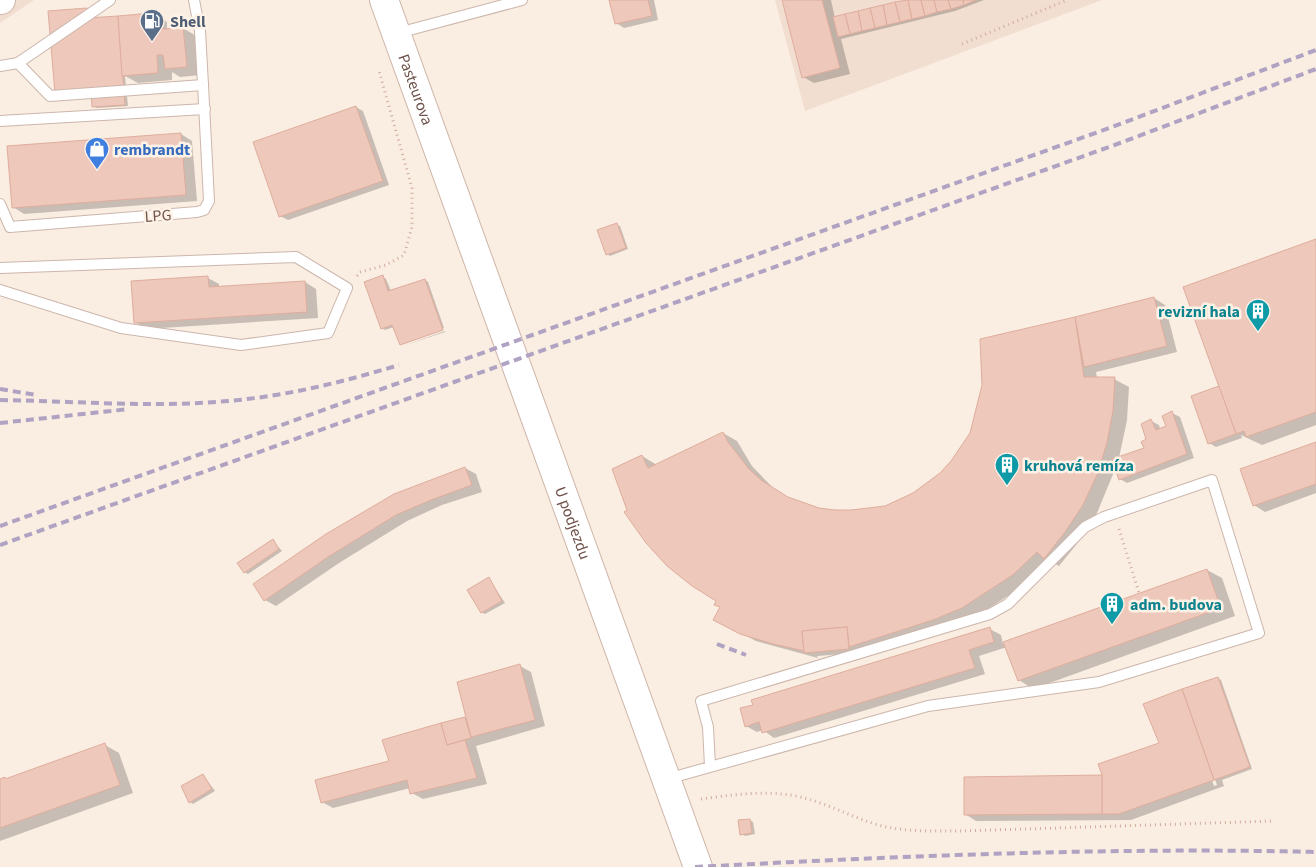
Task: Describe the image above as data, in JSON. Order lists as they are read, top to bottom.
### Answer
{
  "streets": {
    "main road": ["Pasteurova", "U podjezdu"],
    "lane": ["LPG"]
  },
  "crossings": [
    ["Pasteurova", "U podjezdu"]
  ],
  "places": {
    "fuel station": ["Shell"],
    "shop": ["rembrandt"],
    "building": ["revizní hala", "kruhová remíza", "adm. budova"]
  }
}
